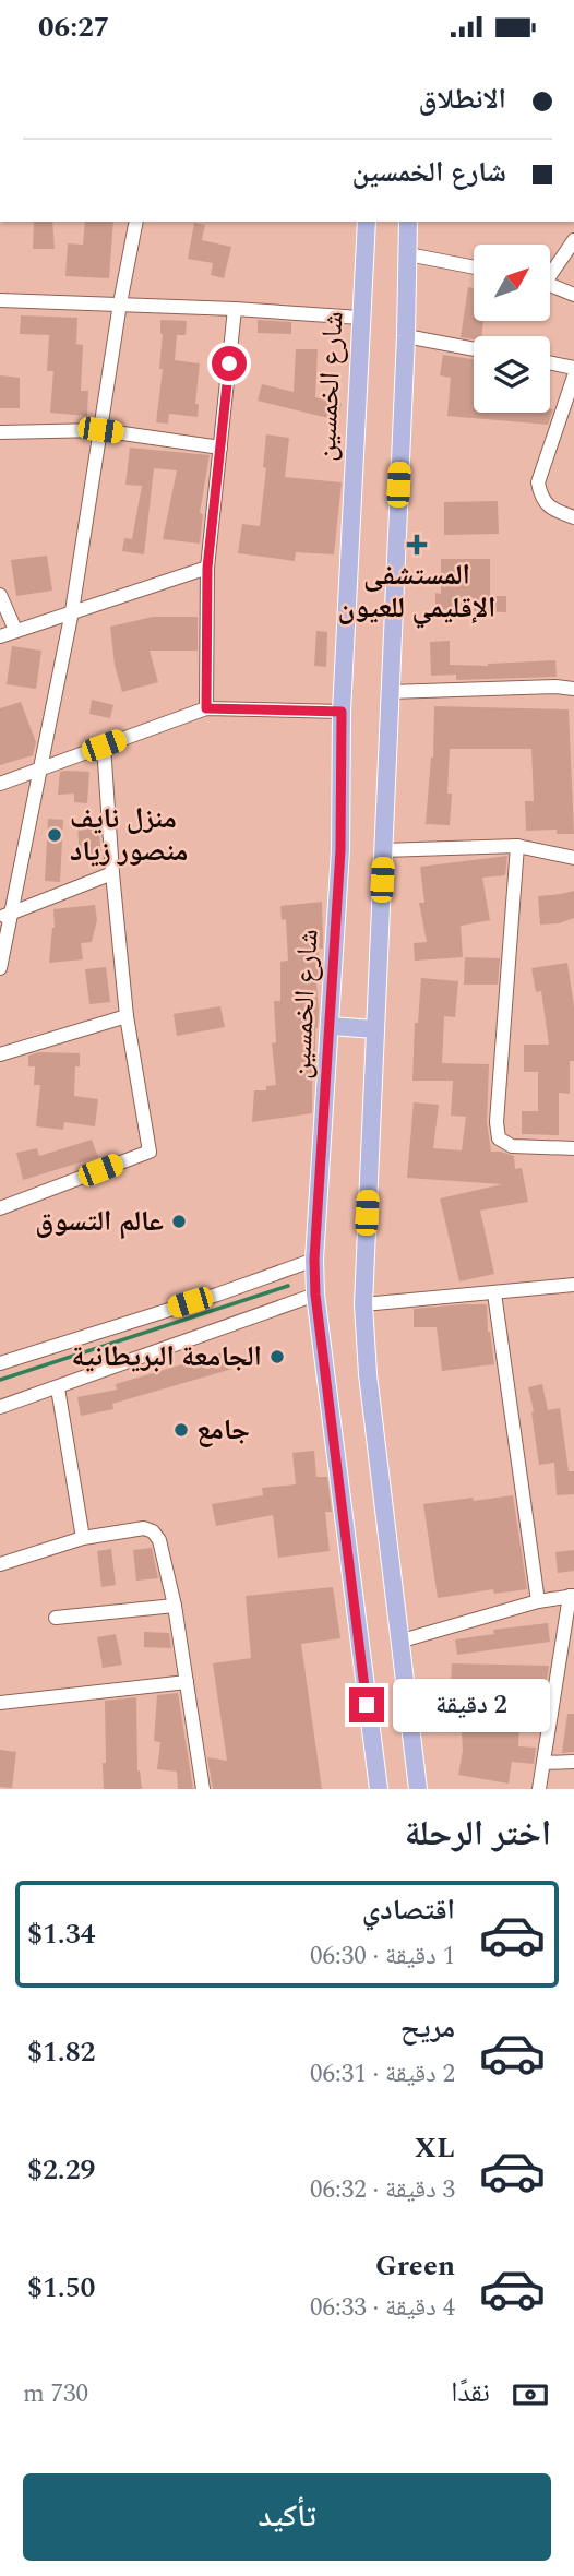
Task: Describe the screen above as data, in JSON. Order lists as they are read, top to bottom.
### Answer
{
  "streets": {
    "main road": ["شارع الخمسين"]
  },
  "places": {
    "health": ["المستشفى الإقليمي للعيون"],
    "other": [
      "منزل نايف منصور زياد",
      "عالم التسوق",
      "الجامعة البريطانية",
      "جامع"
    ]
  },
  "north": "top right",
  "page": {
    "status": "06:27",
    "banner": ["الانطلاق", "شارع الخمسين"],
    "bubble": "2 دقيقة",
    "heading": "اختر الرحلة",
    "list": [
      {
        "name": "اقتصادي",
        "note": "1 دقيقة · 06:30",
        "value": "$1.34"
      },
      {
        "name": "مريح",
        "note": "2 دقيقة · 06:31",
        "value": "$1.82"
      },
      {
        "name": "XL",
        "note": "3 دقيقة · 06:32",
        "value": "$2.29"
      },
      {
        "name": "Green",
        "note": "4 دقيقة · 06:33",
        "value": "$1.50"
      }
    ],
    "pay": ["نقدًا", "730 m"],
    "buttons": "تأكيد"
  }
}
